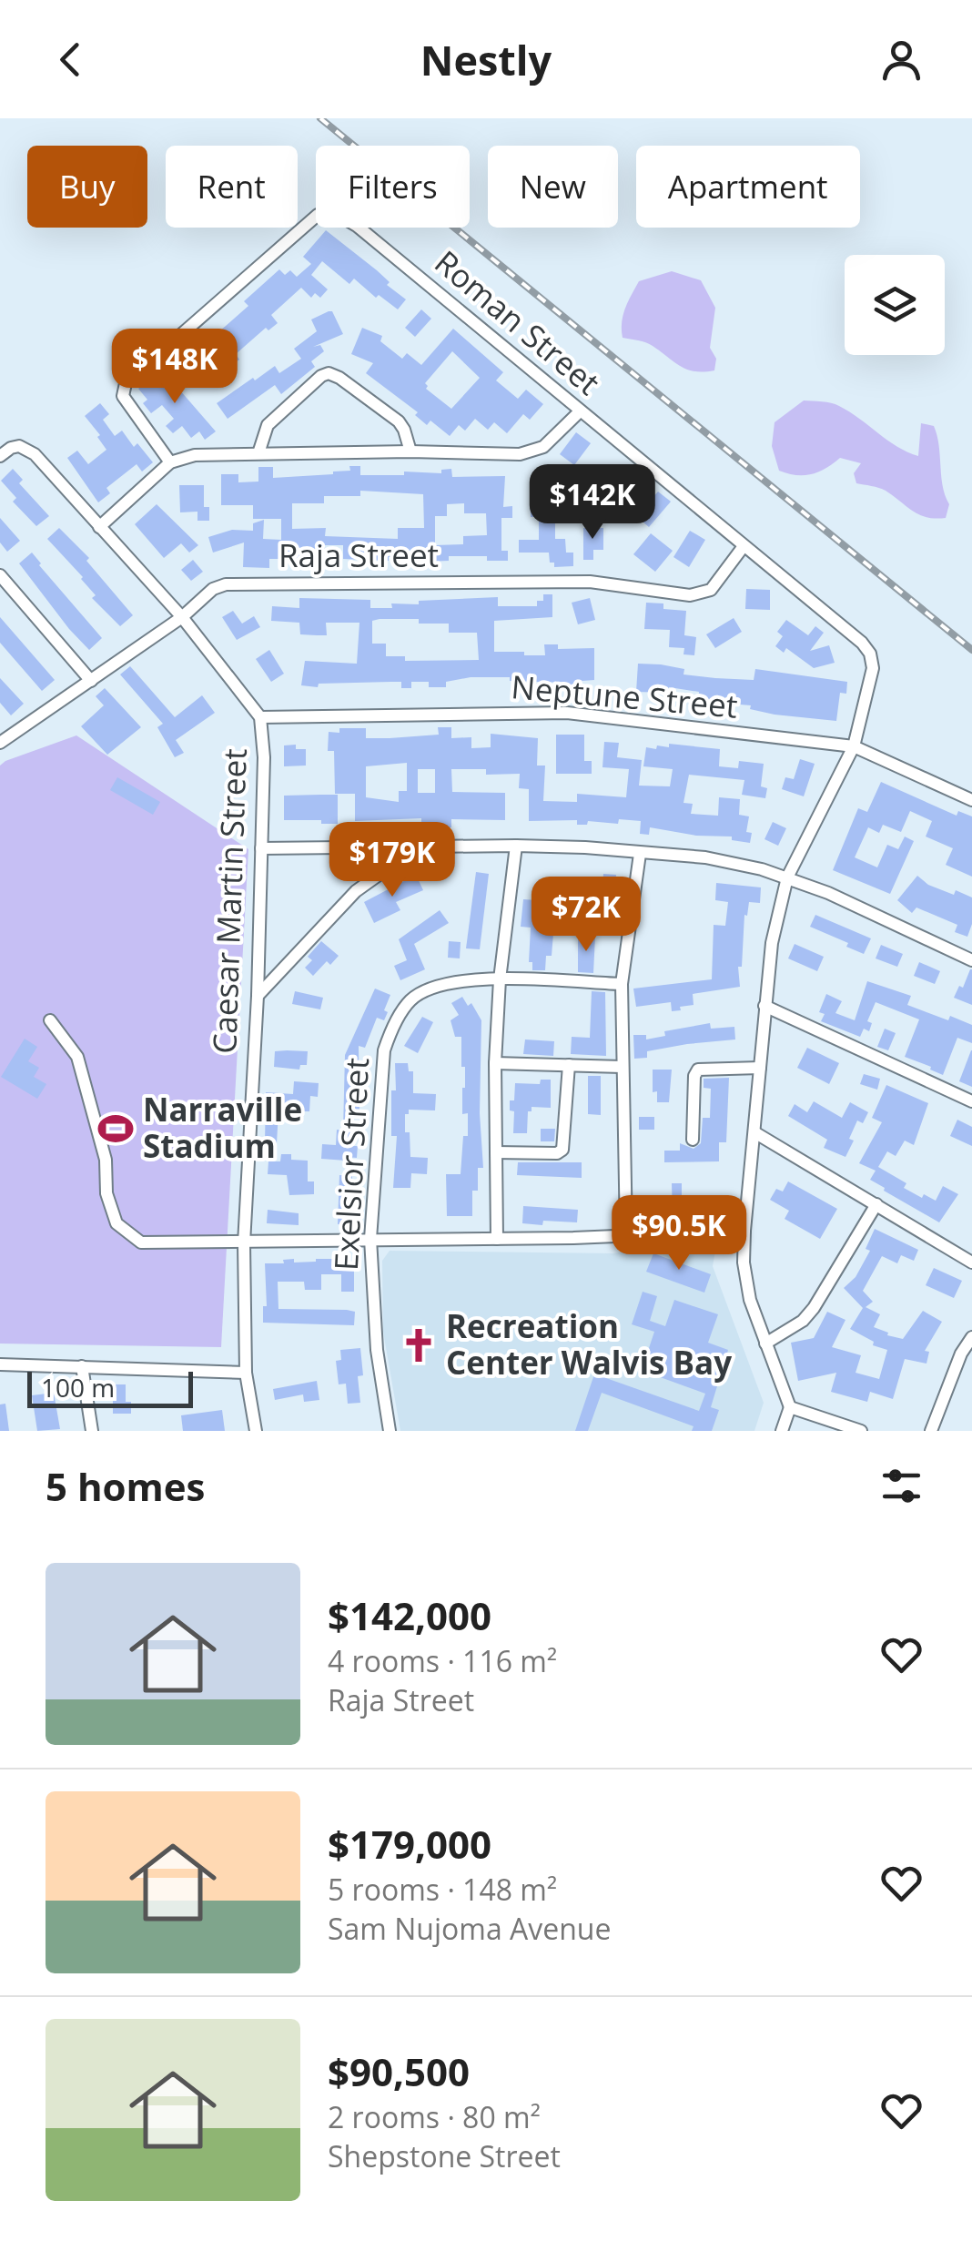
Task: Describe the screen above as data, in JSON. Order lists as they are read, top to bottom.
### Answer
{
  "streets": {
    "street": [
      "Roman Street",
      "Raja Street",
      "Neptune Street",
      "Caesar Martin Street",
      "Exelsior Street"
    ]
  },
  "crossings": [
    ["Roman Street", "Raja Street"],
    ["Roman Street", "Neptune Street"],
    ["Raja Street", "Caesar Martin Street"],
    ["Neptune Street", "Caesar Martin Street"]
  ],
  "places": {
    "sports": ["Narraville Stadium"],
    "church": ["Recreation Center Walvis Bay"]
  },
  "scale_bar": "100 m",
  "page": {
    "header": "Nestly",
    "chip": [
      "Buy",
      "Rent",
      "Filters",
      "New",
      "Apartment"
    ],
    "price": [
      "$148K",
      "$142K",
      "$179K",
      "$72K",
      "$90.5K"
    ],
    "scale": "100 m",
    "heading": "5 homes",
    "list": [
      {
        "name": "$142,000",
        "note": "4 rooms · 116 m² · Raja Street"
      },
      {
        "name": "$179,000",
        "note": "5 rooms · 148 m² · Sam Nujoma Avenue"
      },
      {
        "name": "$90,500",
        "note": "2 rooms · 80 m² · Shepstone Street"
      }
    ]
  }
}
